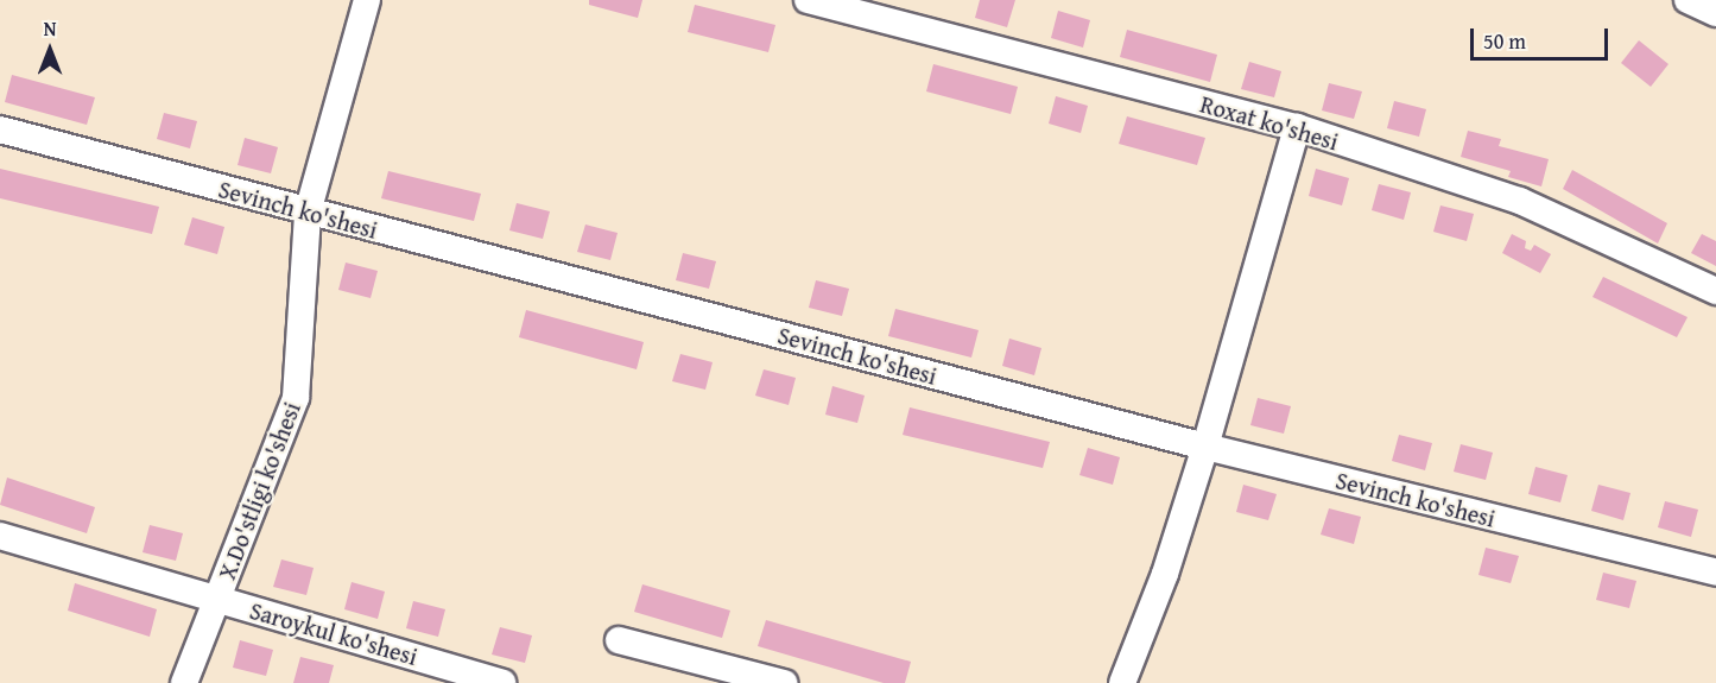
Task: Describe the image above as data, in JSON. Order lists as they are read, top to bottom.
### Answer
{
  "streets": {
    "street": [
      "Roxat ko'shesi",
      "Sevinch ko'shesi",
      "X.Do'stligi ko'shesi",
      "Saroykul ko'shesi"
    ]
  },
  "crossings": [
    ["Sevinch ko'shesi", "X.Do'stligi ko'shesi"],
    ["X.Do'stligi ko'shesi", "Saroykul ko'shesi"]
  ],
  "scale_bar": "50 m",
  "north": "top"
}
